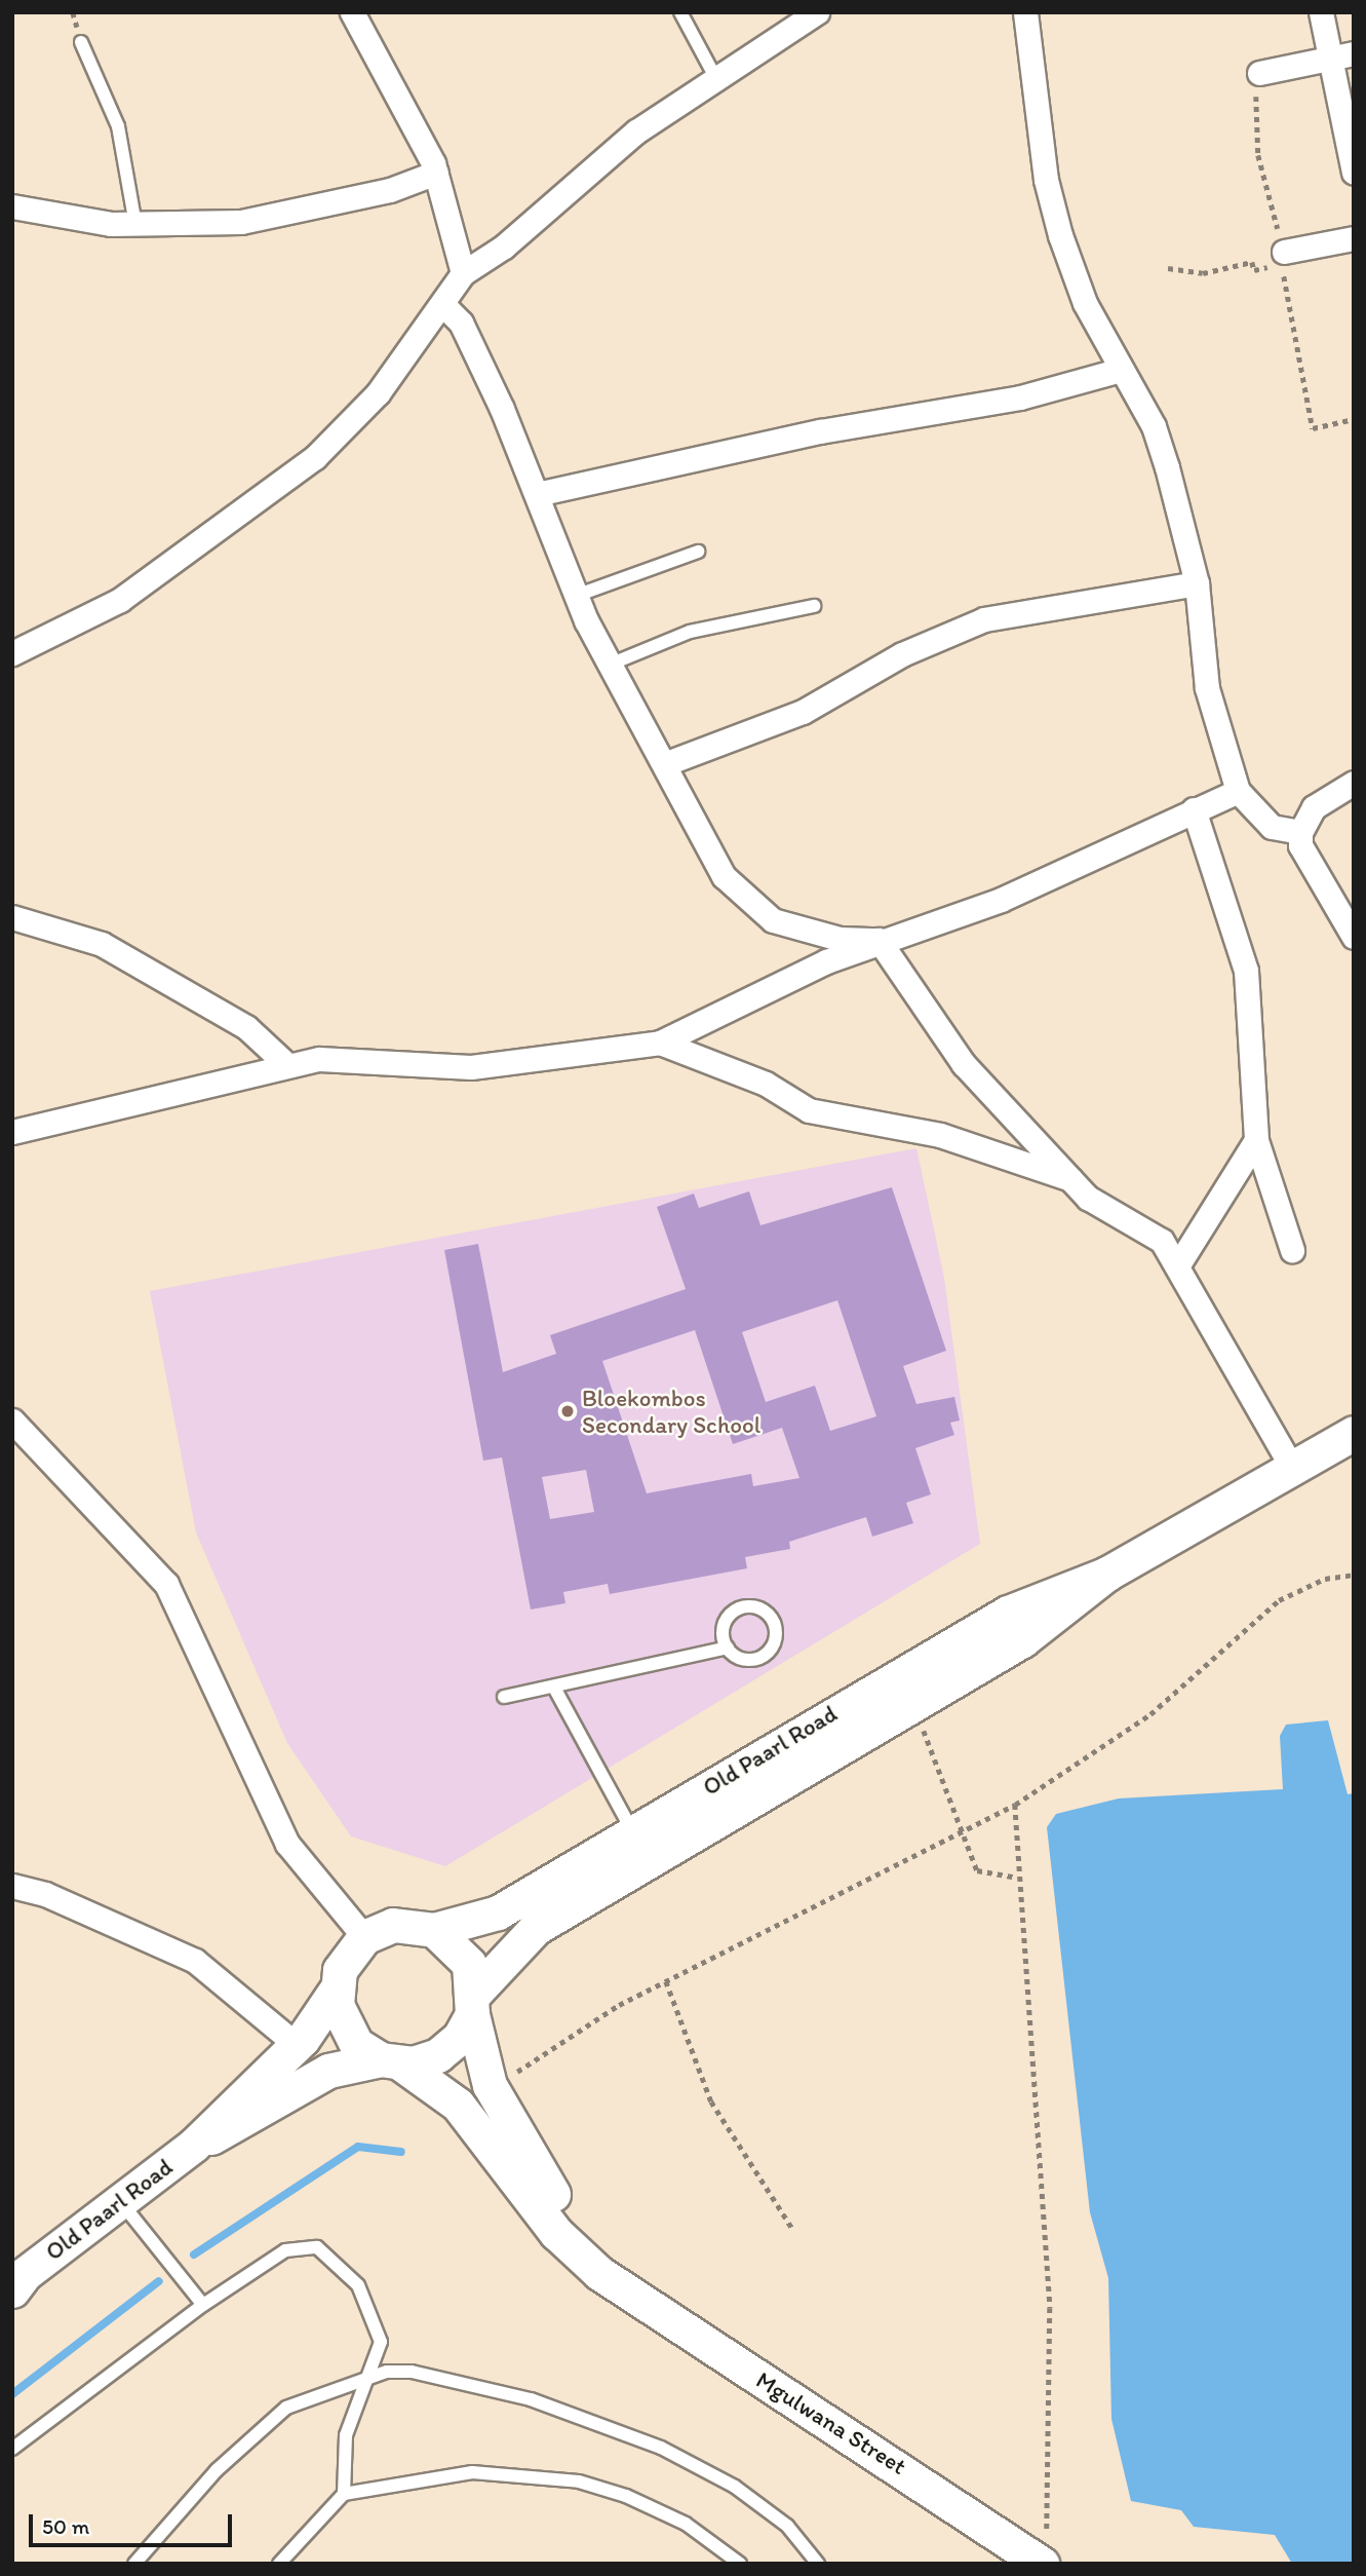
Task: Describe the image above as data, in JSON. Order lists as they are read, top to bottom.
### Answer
{
  "streets": {
    "main road": ["Old Paarl Road", "Mgulwana Street"]
  },
  "crossings": [
    ["Old Paarl Road", "Mgulwana Street"]
  ],
  "places": ["Bloekombos Secondary School"],
  "scale_bar": "50 m"
}
